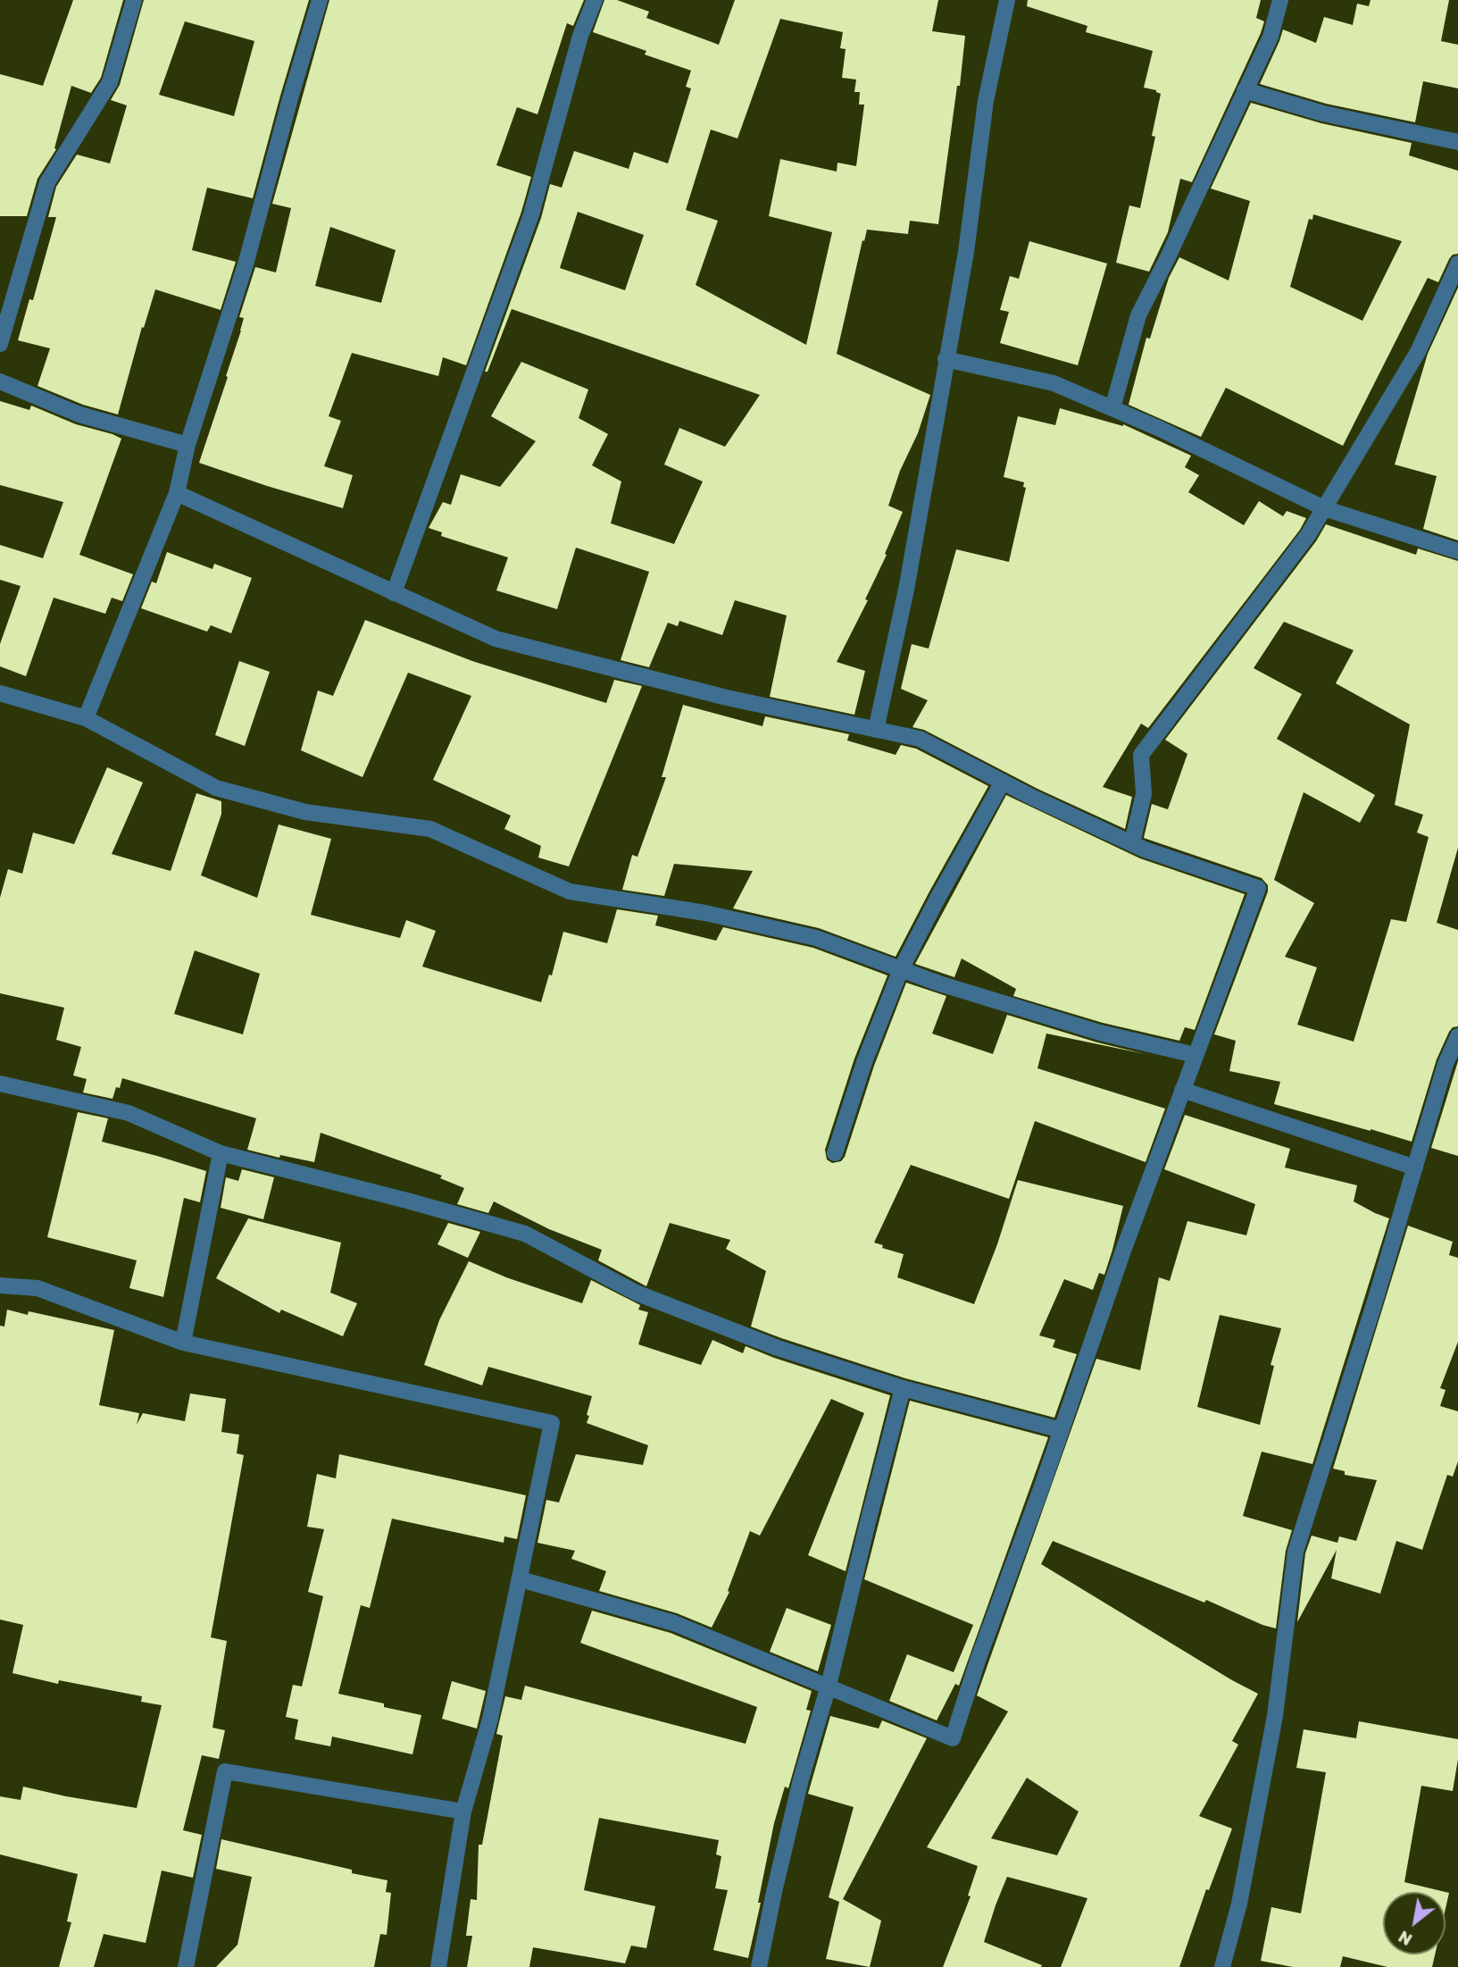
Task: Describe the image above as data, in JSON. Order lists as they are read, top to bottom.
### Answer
{
  "north": "bottom left"
}
